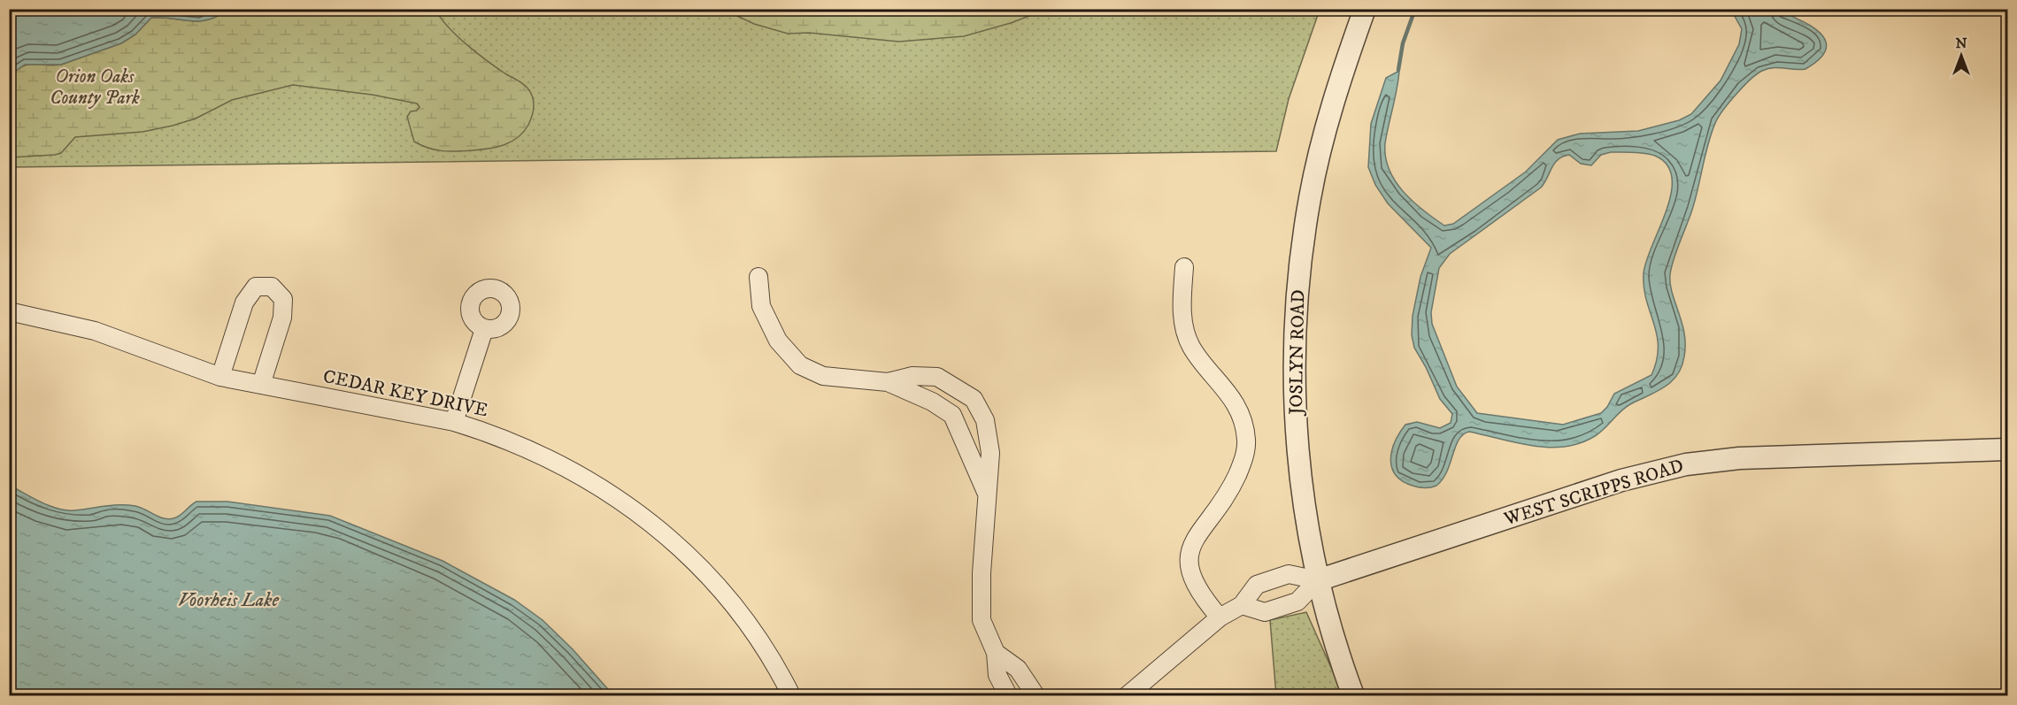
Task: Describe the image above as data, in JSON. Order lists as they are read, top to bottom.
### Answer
{
  "streets": {
    "street": ["JOSLYN ROAD", "CEDAR KEY DRIVE", "WEST SCRIPPS ROAD"]
  },
  "crossings": [
    ["JOSLYN ROAD", "WEST SCRIPPS ROAD"]
  ],
  "water": ["Voorheis Lake"],
  "parks": ["Orion Oaks County Park"],
  "north": "top"
}
